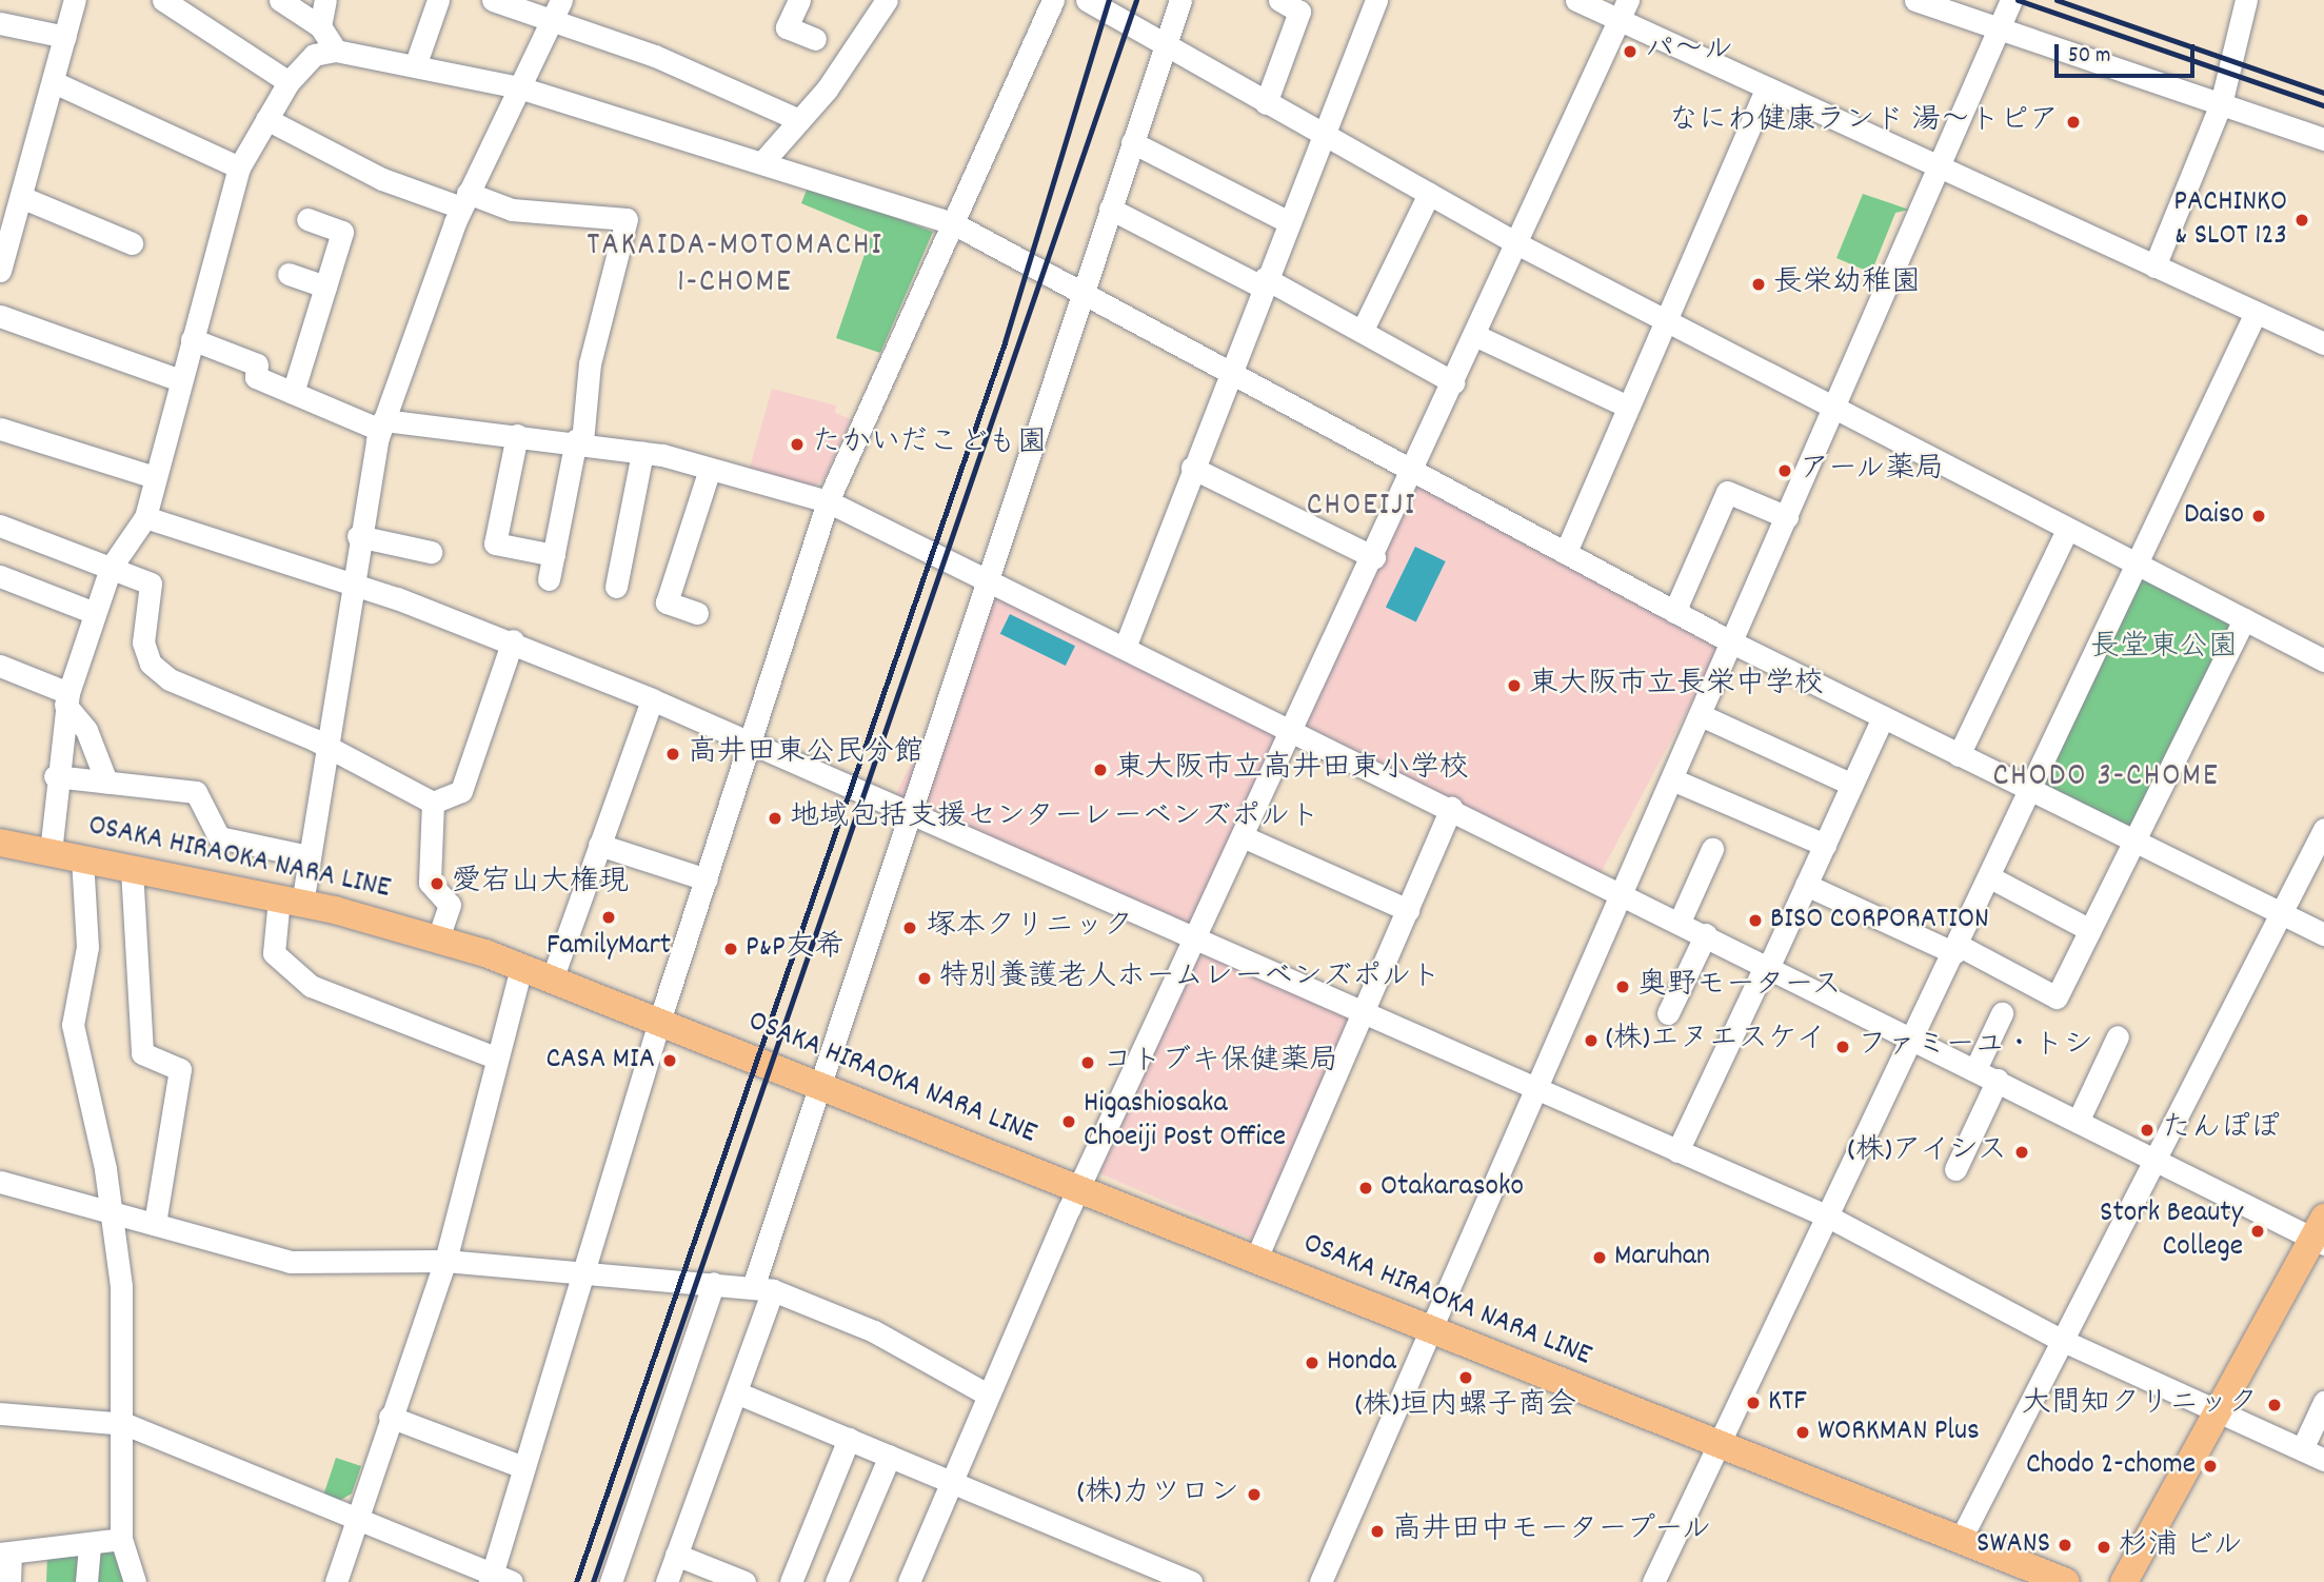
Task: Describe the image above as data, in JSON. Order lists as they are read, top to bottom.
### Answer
{
  "streets": {
    "main road": ["OSAKA HIRAOKA NARA LINE"]
  },
  "districts": ["TAKAIDA-MOTOMACHI 1-CHOME", "CHOEIJI", "CHODO 3-CHOME"],
  "parks": ["長堂東公園"],
  "places": [
    "パ〜ル",
    "なにわ健康ランド 湯～トピア",
    "PACHINKO & SLOT 123",
    "長栄幼稚園",
    "たかいだこども園",
    "アール薬局",
    "Daiso",
    "東大阪市立長栄中学校",
    "高井田東公民分館",
    "東大阪市立高井田東小学校",
    "地域包括支援センターレーベンズポルト",
    "愛宕山大権現",
    "FamilyMart",
    "BISO CORPORATION",
    "塚本クリニック",
    "P&P友希",
    "特別養護老人ホームレーベンズポルト",
    "奥野モータース",
    "(株)エヌエスケイ",
    "ファミーユ・トシ",
    "CASA MIA",
    "コトブキ保健薬局",
    "Higashiosaka Choeiji Post Office",
    "たんぽぽ",
    "(株)アイシス",
    "Otakarasoko",
    "Stork Beauty College",
    "Maruhan",
    "Honda",
    "(株)垣内螺子商会",
    "KTF",
    "大間知クリニック",
    "WORKMAN Plus",
    "Chodo 2-chome",
    "(株)カツロン",
    "高井田中モータープール",
    "SWANS",
    "杉浦 ビル"
  ],
  "scale_bar": "50 m"
}
